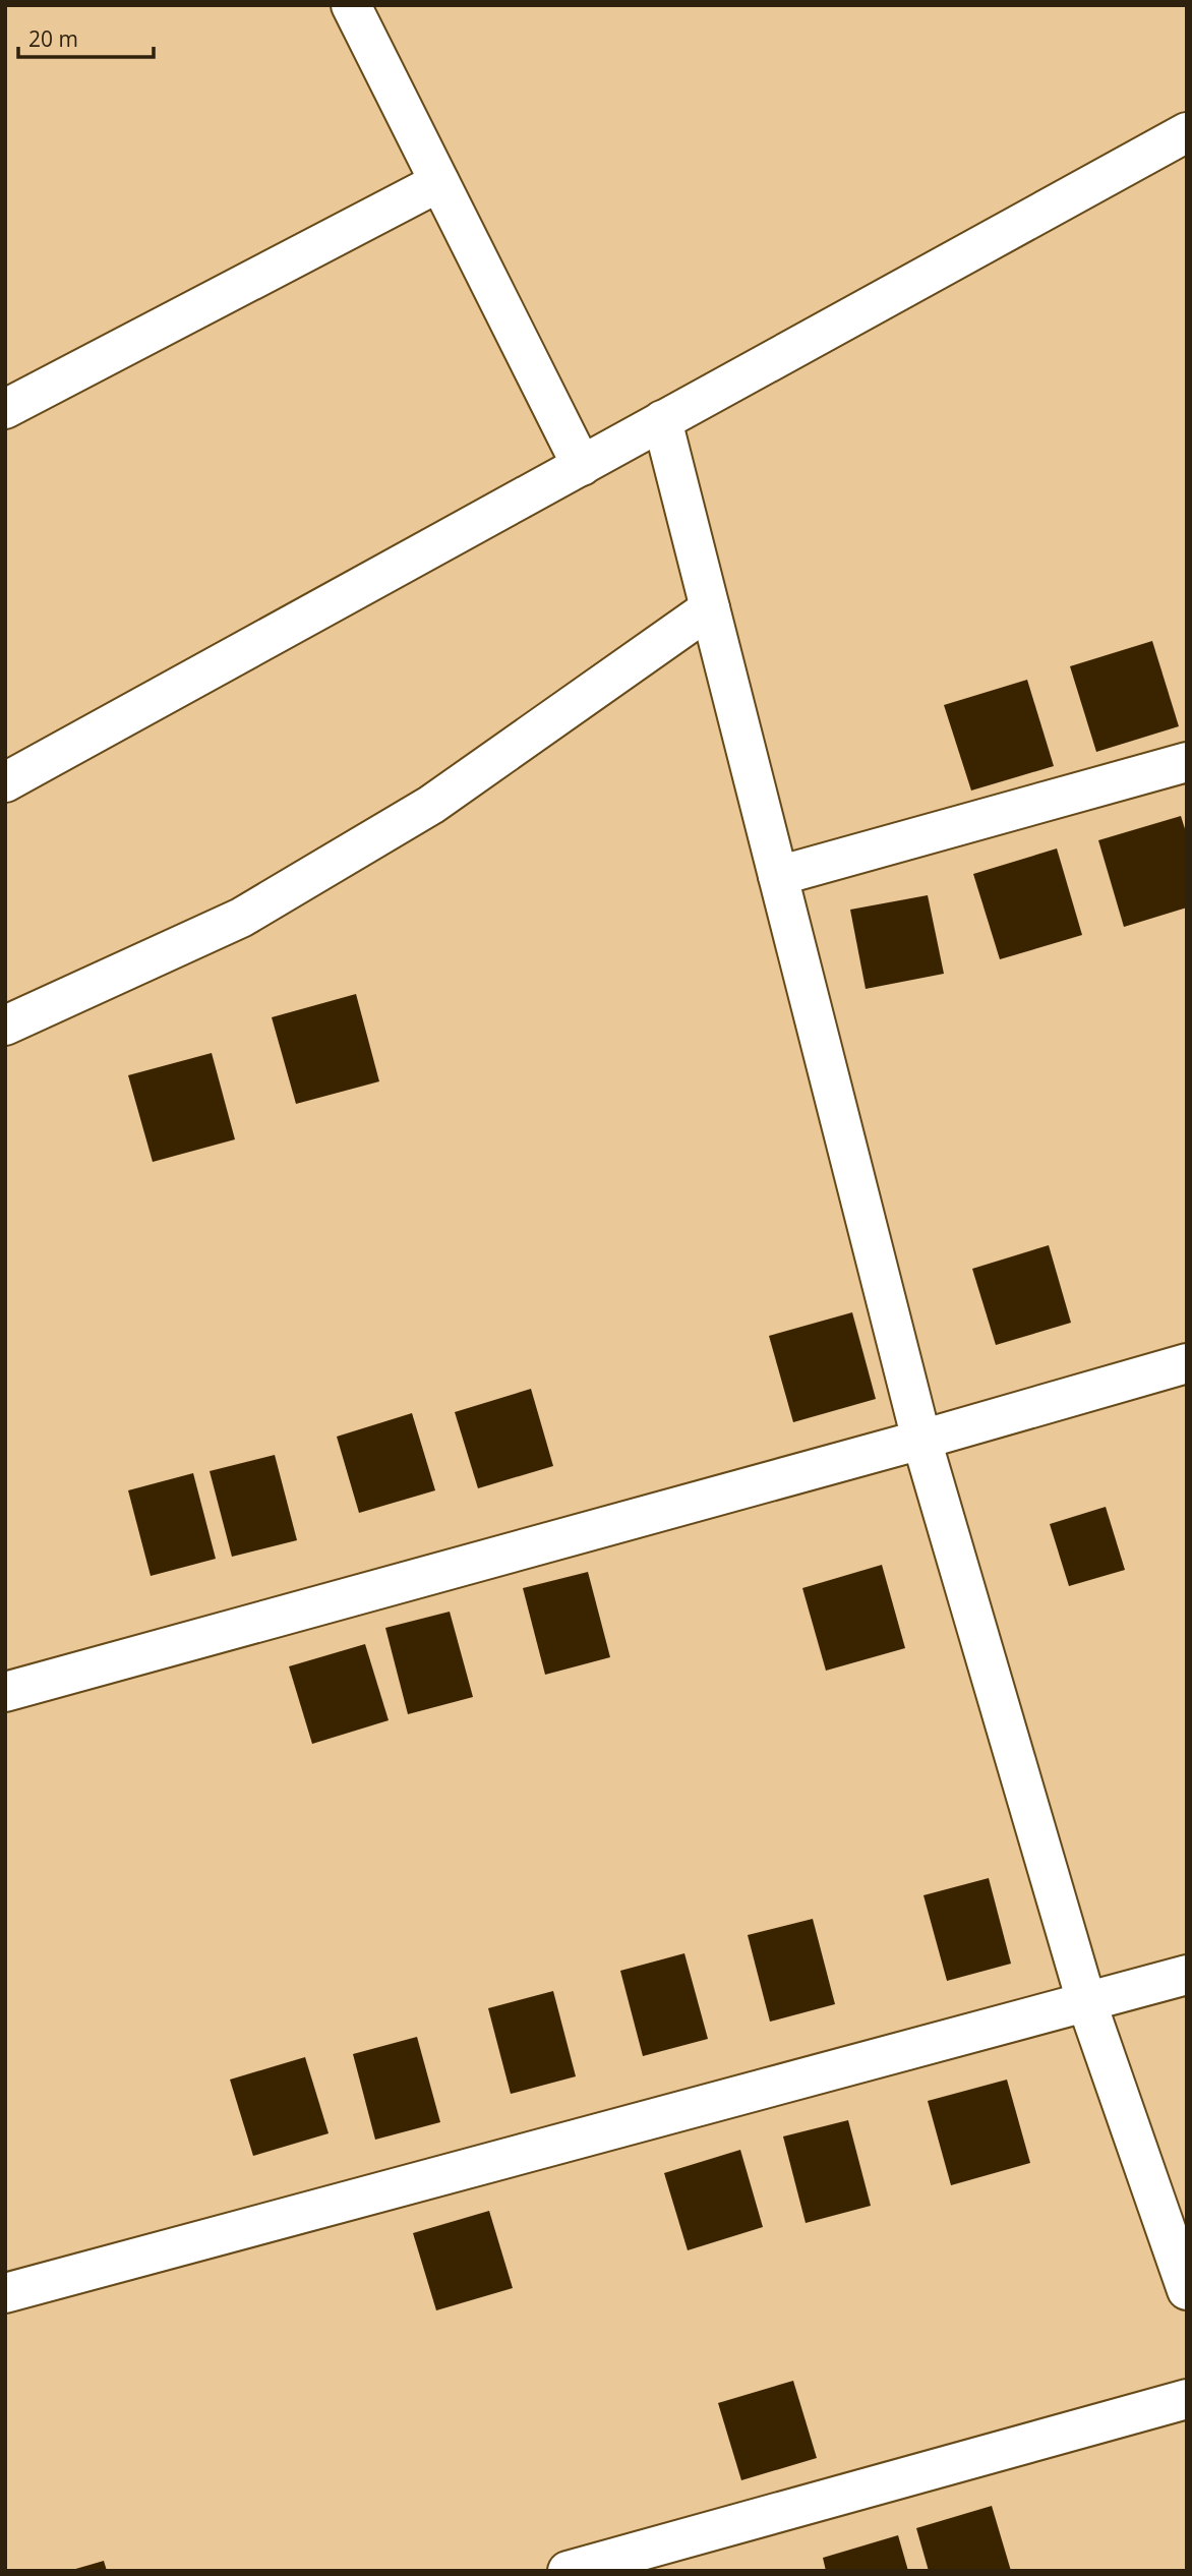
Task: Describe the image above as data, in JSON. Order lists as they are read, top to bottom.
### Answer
{
  "scale_bar": "20 m"
}
